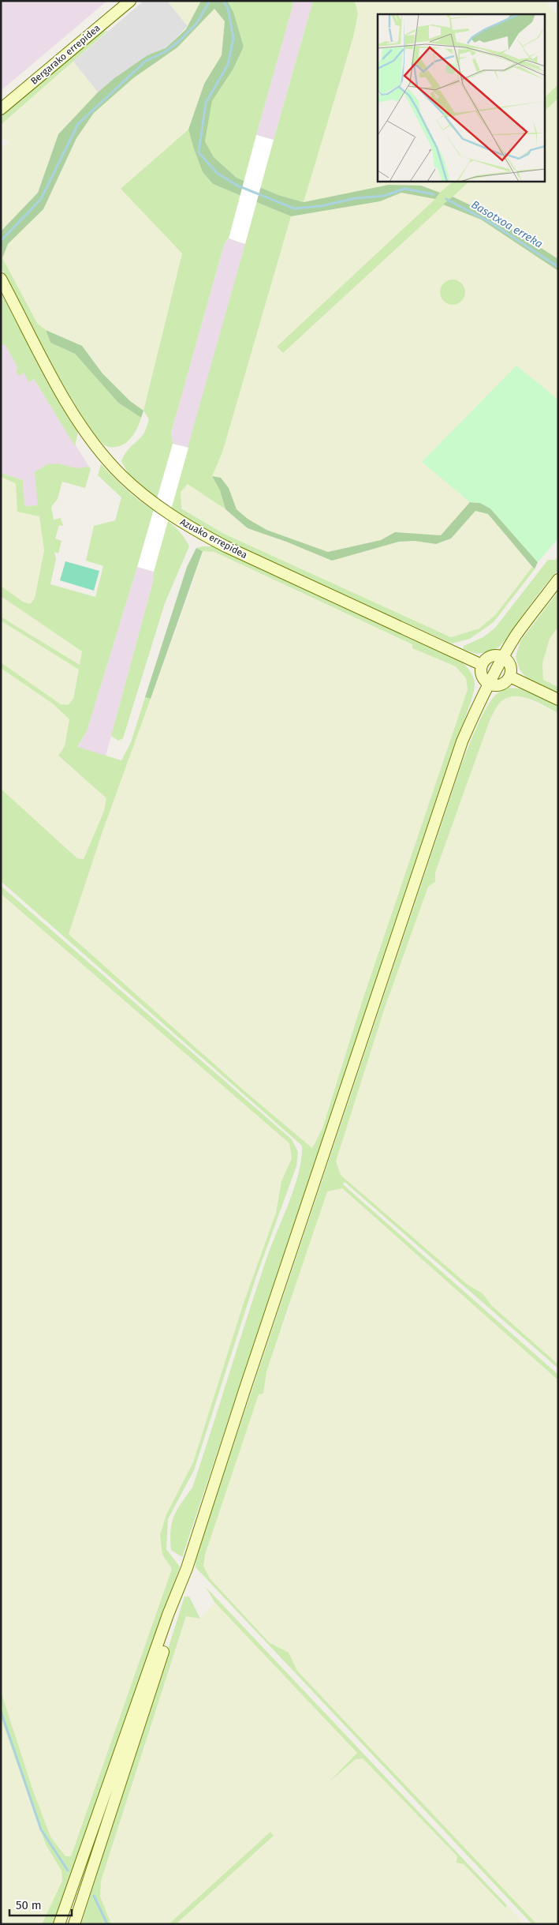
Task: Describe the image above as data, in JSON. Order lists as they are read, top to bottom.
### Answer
{
  "streets": {
    "main road": ["Bergarako errepidea", "Azuako errepidea"]
  },
  "water": ["Basotxoa erreka"],
  "scale_bar": "50 m"
}
